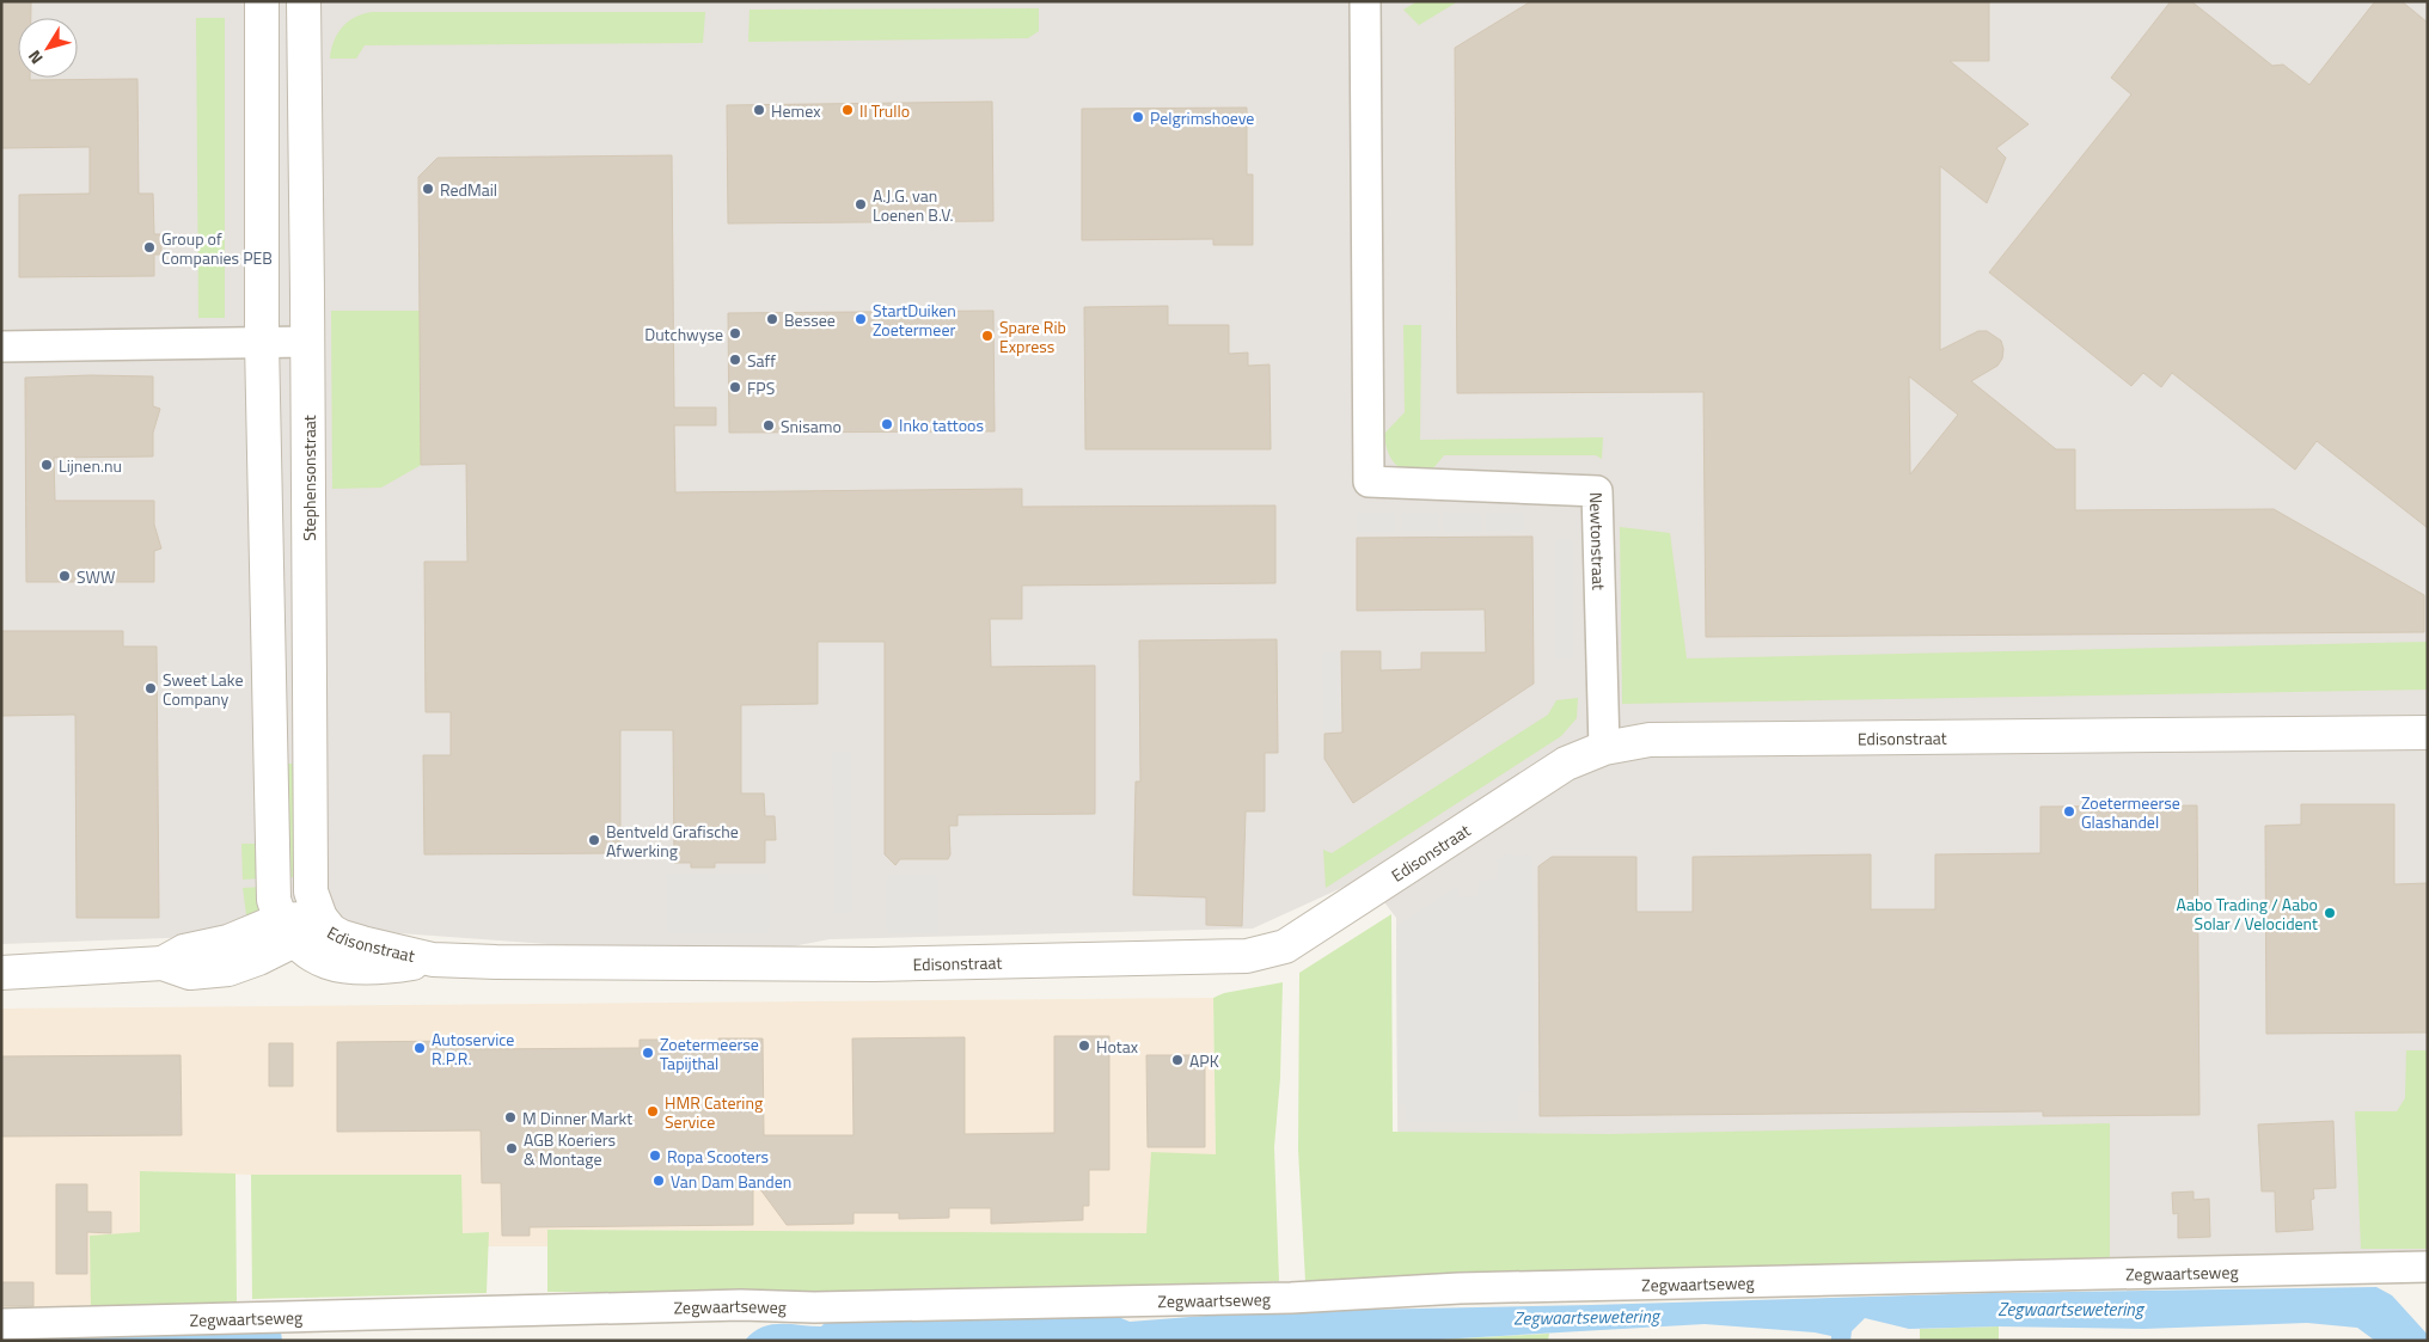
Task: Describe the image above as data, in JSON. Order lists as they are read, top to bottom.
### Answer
{
  "streets": {
    "street": [
      "Stephensonstraat",
      "Newtonstraat",
      "Edisonstraat",
      "Zegwaartseweg"
    ]
  },
  "crossings": [
    ["Stephensonstraat", "Edisonstraat"],
    ["Newtonstraat", "Edisonstraat"]
  ],
  "water": ["Zegwaartsewetering"],
  "places": [
    "Hemex",
    "Il Trullo",
    "Pelgrimshoeve",
    "RedMail",
    "A.J.G. van Loenen B.V.",
    "Group of Companies PEB",
    "Bessee",
    "StartDuiken Zoetermeer",
    "Dutchwyse",
    "Spare Rib Express",
    "Saff",
    "FPS",
    "Inko tattoos",
    "Snisamo",
    "Lijnen.nu",
    "SWW",
    "Sweet Lake Company",
    "Zoetermeerse Glashandel",
    "Bentveld Grafische Afwerking",
    "Aabo Trading / Aabo Solar / Velocident",
    "Hotax",
    "Autoservice R.P.R.",
    "Zoetermeerse Tapijthal",
    "APK",
    "HMR Catering Service",
    "M Dinner Markt",
    "AGB Koeriers & Montage",
    "Ropa Scooters",
    "Van Dam Banden"
  ],
  "north": "bottom left"
}
